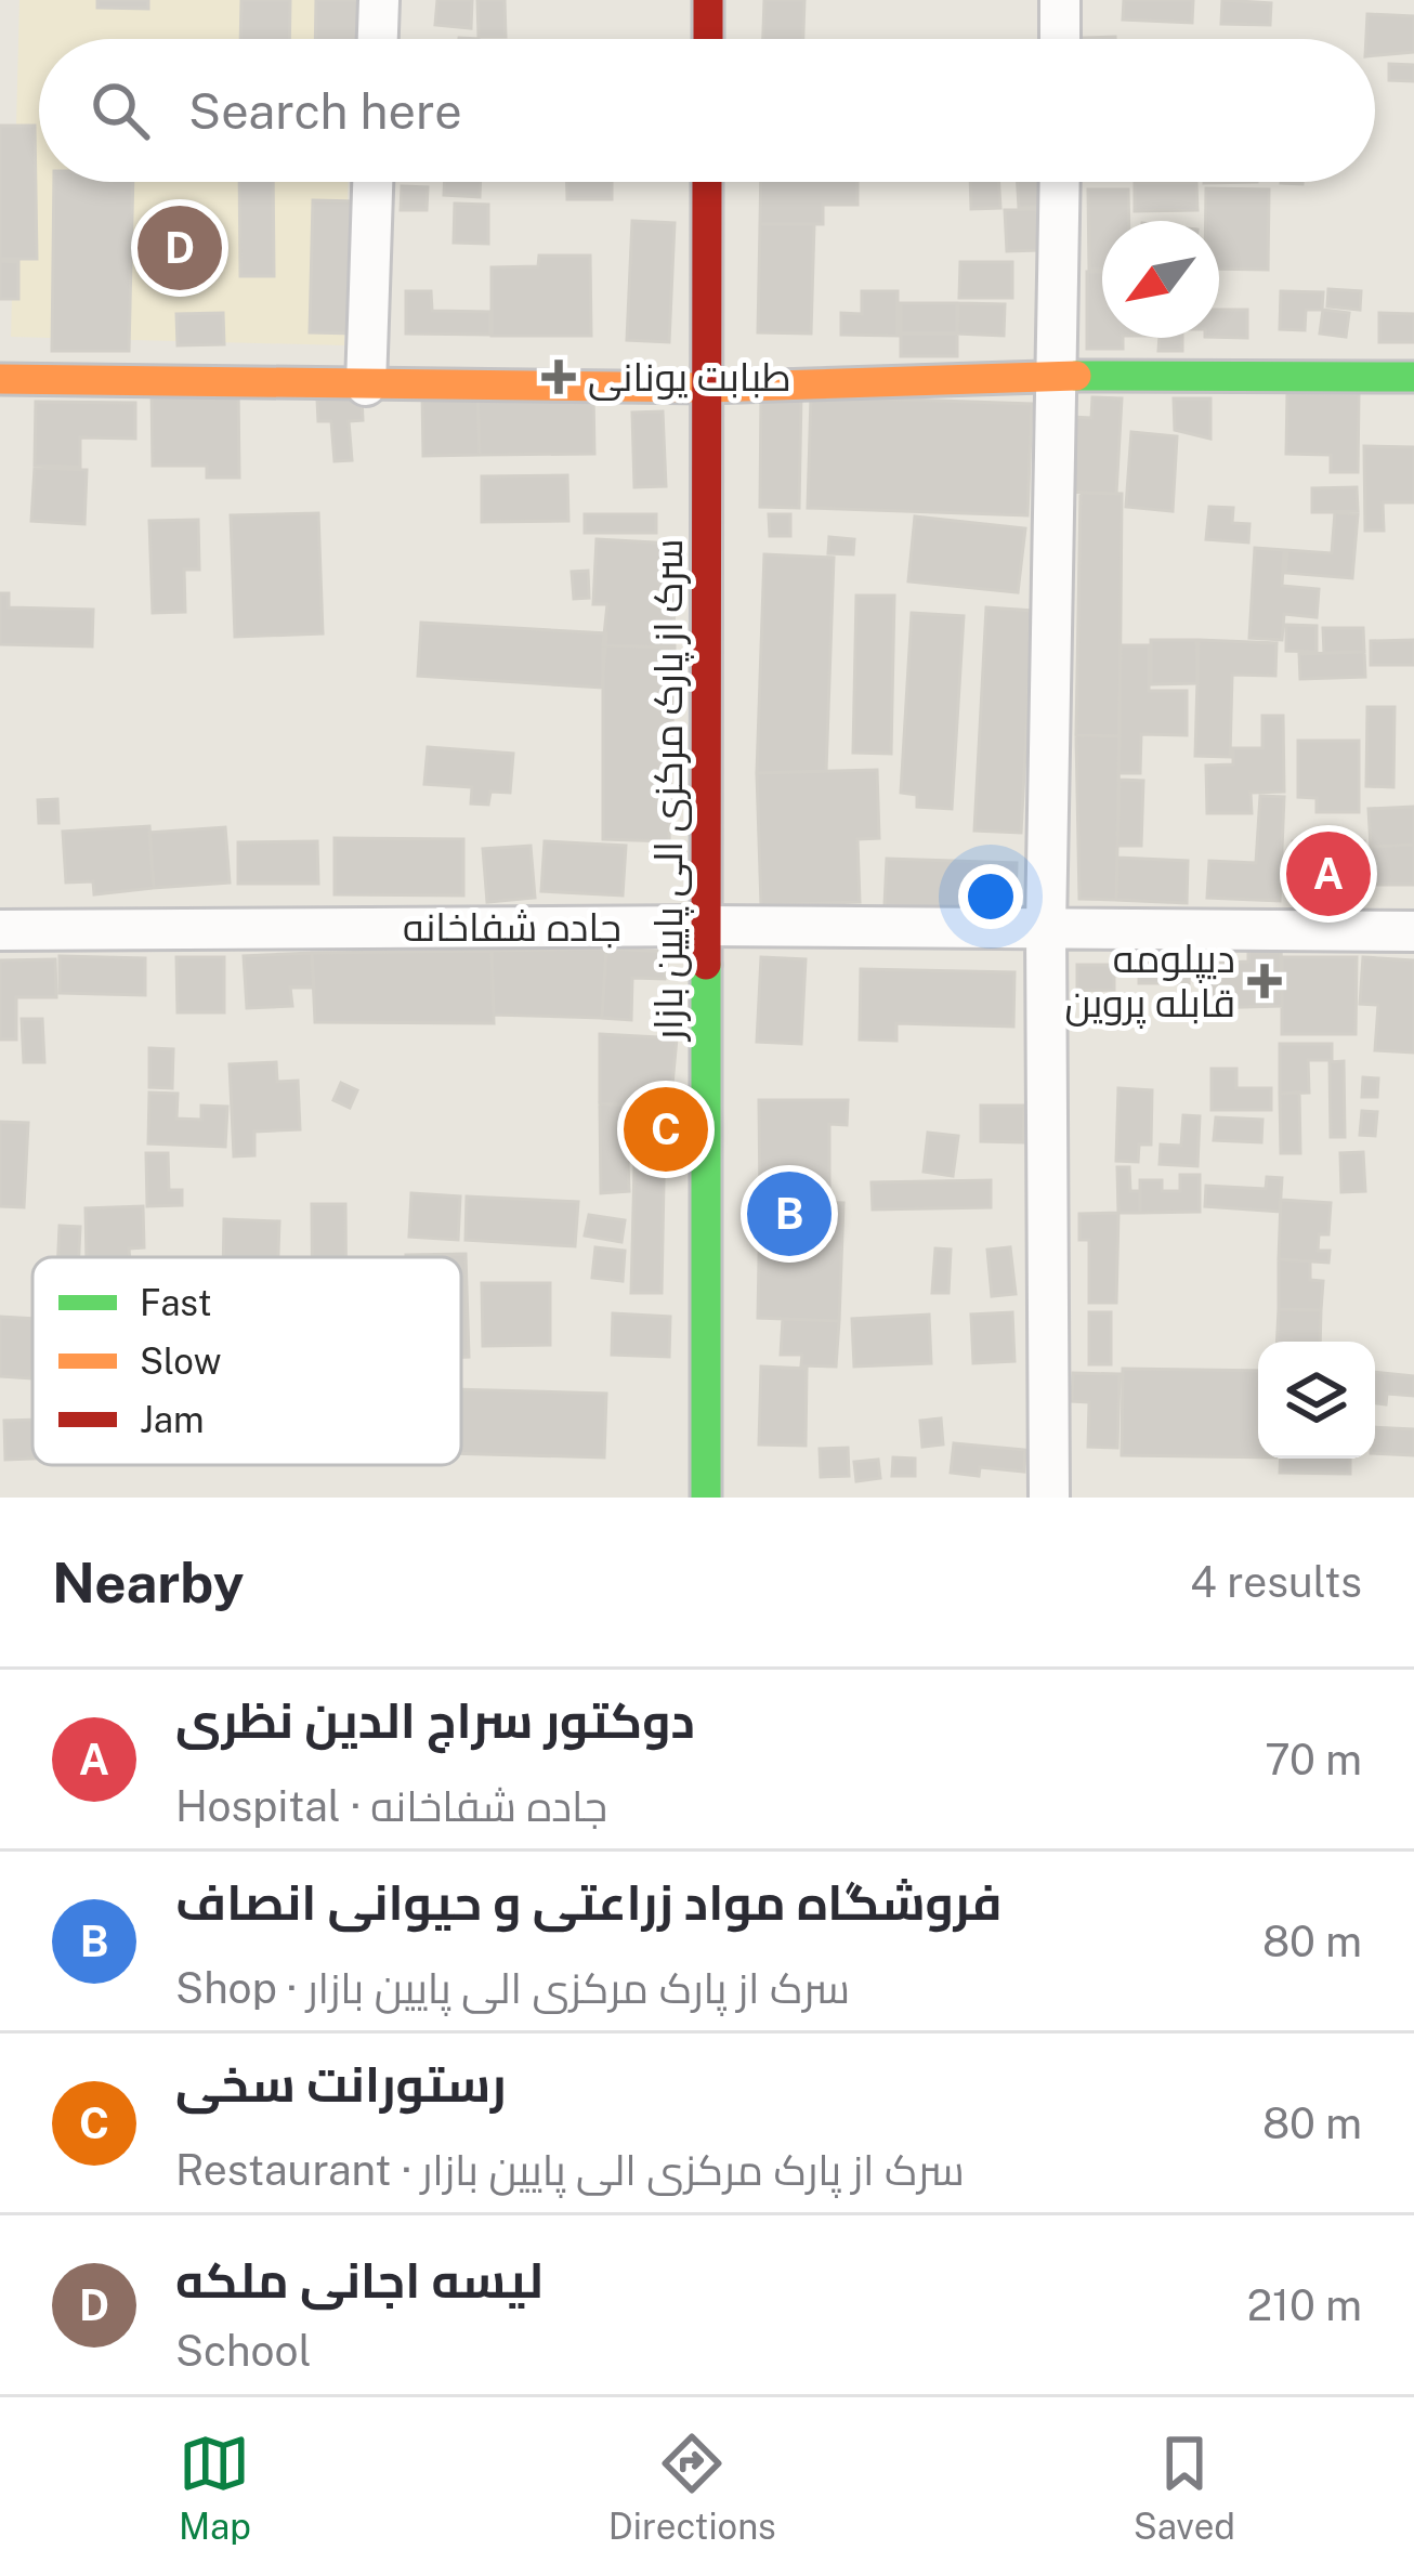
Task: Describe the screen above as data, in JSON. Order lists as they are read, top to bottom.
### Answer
{
  "streets": {
    "street": ["سرک از پارک مرکزی الی پایین بازار", "جاده شفاخانه"]
  },
  "crossings": [
    ["سرک از پارک مرکزی الی پایین بازار", "جاده شفاخانه"]
  ],
  "places": {
    "health": ["طبابت یونانی", "دیپلومه قابله پروین"]
  },
  "legend": ["Fast", "Slow", "Jam"],
  "north": "bottom left",
  "page": {
    "search": "Search here",
    "pins": [
      "D",
      "A",
      "C",
      "B"
    ],
    "heading": ["Nearby", "4 results"],
    "list": [
      {
        "mark": "A",
        "name": "دوکتور سراج الدین نظری",
        "note": "Hospital · جاده شفاخانه",
        "value": "70 m"
      },
      {
        "mark": "B",
        "name": "فروشگاه مواد زراعتی و حیوانی انصاف",
        "note": "Shop · سرک از پارک مرکزی الی پایین بازار",
        "value": "80 m"
      },
      {
        "mark": "C",
        "name": "رستورانت سخی",
        "note": "Restaurant · سرک از پارک مرکزی الی پایین بازار",
        "value": "80 m"
      },
      {
        "mark": "D",
        "name": "لیسه اجانی ملکه",
        "note": "School",
        "value": "210 m"
      }
    ],
    "nav": ["Map", "Directions", "Saved"]
  }
}
